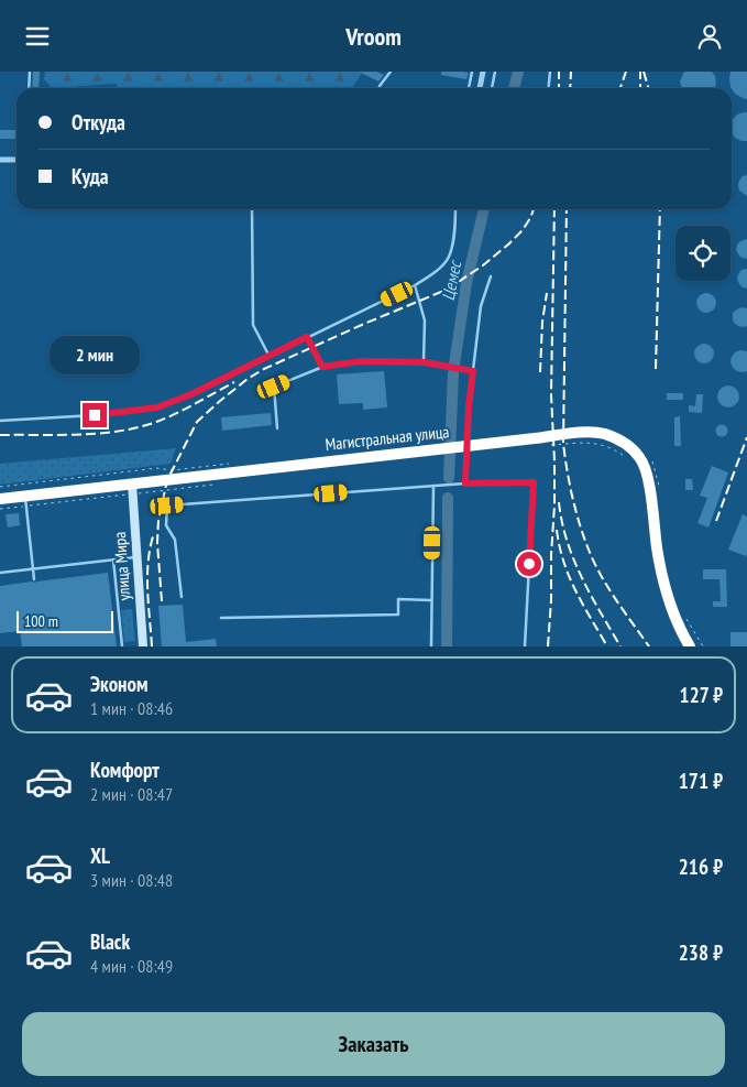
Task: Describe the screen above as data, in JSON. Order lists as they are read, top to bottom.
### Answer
{
  "streets": {
    "highway": ["Магистральная улица"],
    "street": ["улица Мира"]
  },
  "crossings": [
    ["Магистральная улица", "улица Мира"]
  ],
  "water": ["Цемес"],
  "scale_bar": "100 m",
  "page": {
    "header": "Vroom",
    "banner": ["Откуда", "Куда"],
    "bubble": "2 мин",
    "scale": "100 m",
    "list": [
      {
        "name": "Эконом",
        "note": "1 мин · 08:46",
        "value": "127 ₽"
      },
      {
        "name": "Комфорт",
        "note": "2 мин · 08:47",
        "value": "171 ₽"
      },
      {
        "name": "XL",
        "note": "3 мин · 08:48",
        "value": "216 ₽"
      },
      {
        "name": "Black",
        "note": "4 мин · 08:49",
        "value": "238 ₽"
      }
    ],
    "buttons": "Заказать"
  }
}
